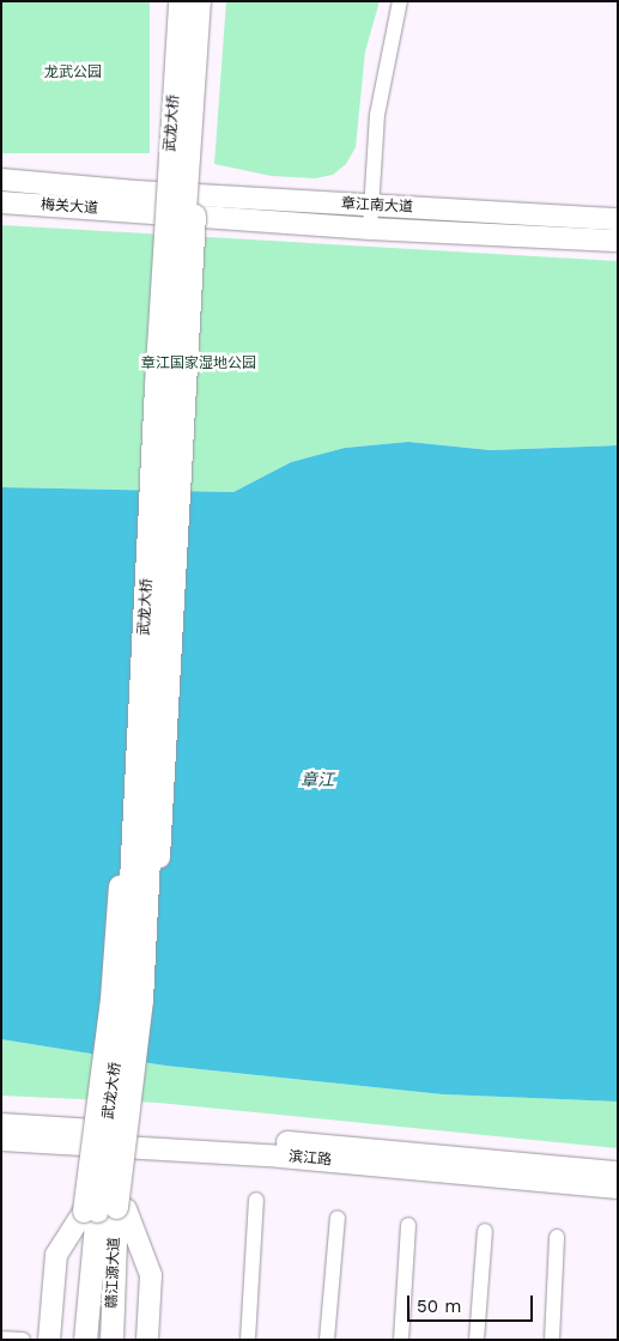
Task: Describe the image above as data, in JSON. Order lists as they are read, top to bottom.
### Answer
{
  "streets": {
    "main road": ["武龙大桥", "赣江源大道"],
    "street": ["章江南大道", "梅关大道", "滨江路"]
  },
  "crossings": [
    ["武龙大桥", "赣江源大道"],
    ["章江南大道", "梅关大道"]
  ],
  "water": ["章江"],
  "parks": ["龙武公园", "章江国家湿地公园"],
  "scale_bar": "50 m"
}
